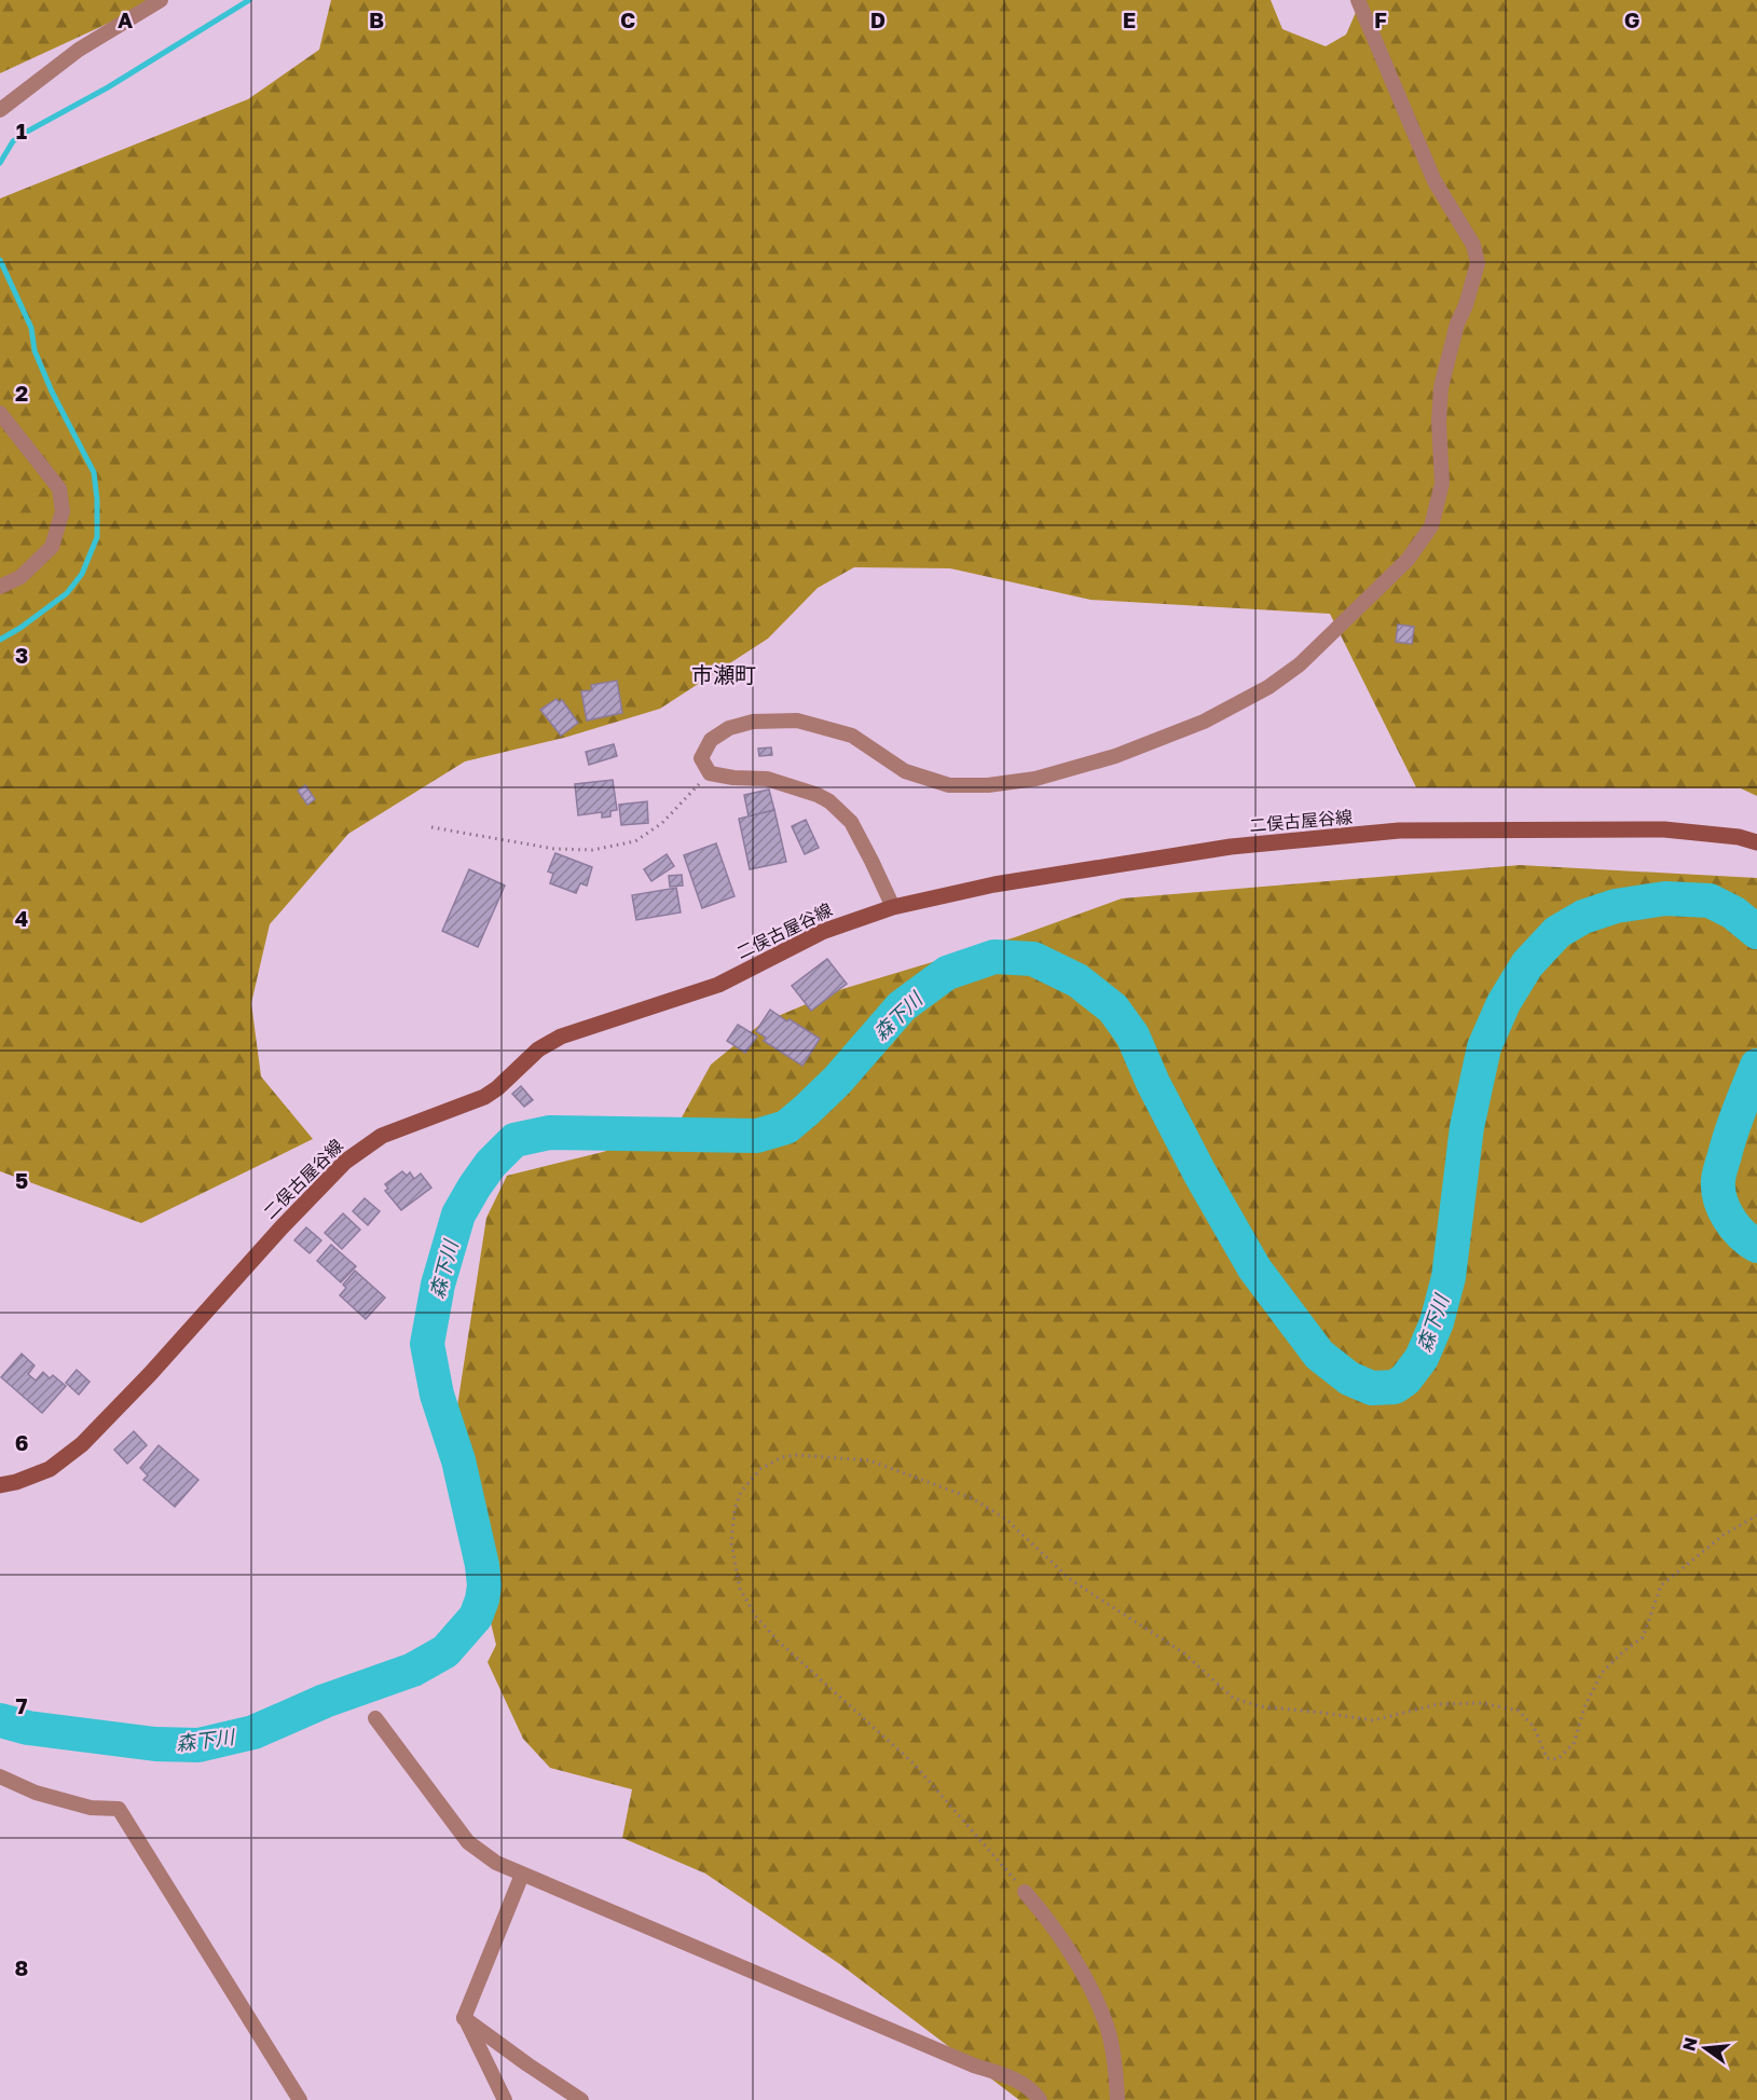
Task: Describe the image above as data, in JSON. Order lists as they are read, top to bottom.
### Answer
{
  "streets": {
    "main road": ["二俣古屋谷線"]
  },
  "districts": ["市瀬町"],
  "water": ["森下川"],
  "north": "left",
  "grid": {
    "columns": [
      "A",
      "B",
      "C",
      "D",
      "E",
      "F",
      "G"
    ],
    "rows": [
      "1",
      "2",
      "3",
      "4",
      "5",
      "6",
      "7",
      "8"
    ]
  }
}
